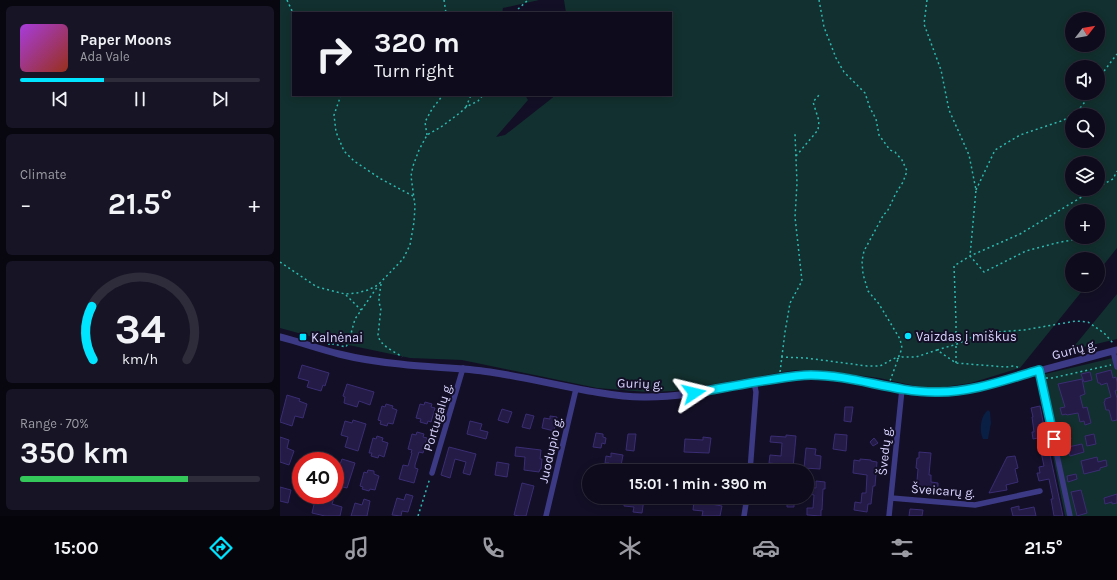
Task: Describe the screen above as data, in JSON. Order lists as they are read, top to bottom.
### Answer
{
  "streets": {
    "street": [
      "Gurių g.",
      "Portugalų g.",
      "Juodupio g.",
      "Švedų g.",
      "Šveicarų g."
    ]
  },
  "crossings": [
    ["Gurių g.", "Portugalų g."],
    ["Gurių g.", "Juodupio g."],
    ["Gurių g.", "Švedų g."],
    ["Švedų g.", "Šveicarų g."]
  ],
  "places": {
    "other": ["Vaizdas į miškus"],
    "transit": ["Kalnėnai"]
  },
  "north": "top right",
  "page": {
    "map_buttons": ["+", "−"],
    "turn": ["320 m", "Turn right"],
    "song": ["Paper Moons", "Ada Vale"],
    "tile": [
      "Climate",
      ["Range · 70%", "350 km"]
    ],
    "heat": ["−", "21.5°", "+"],
    "limit": "40",
    "trip": "15:01 · 1 min · 390 m",
    "tabs": ["15:00", "21.5°"],
    "gauge": ["34", "km/h"]
  }
}
